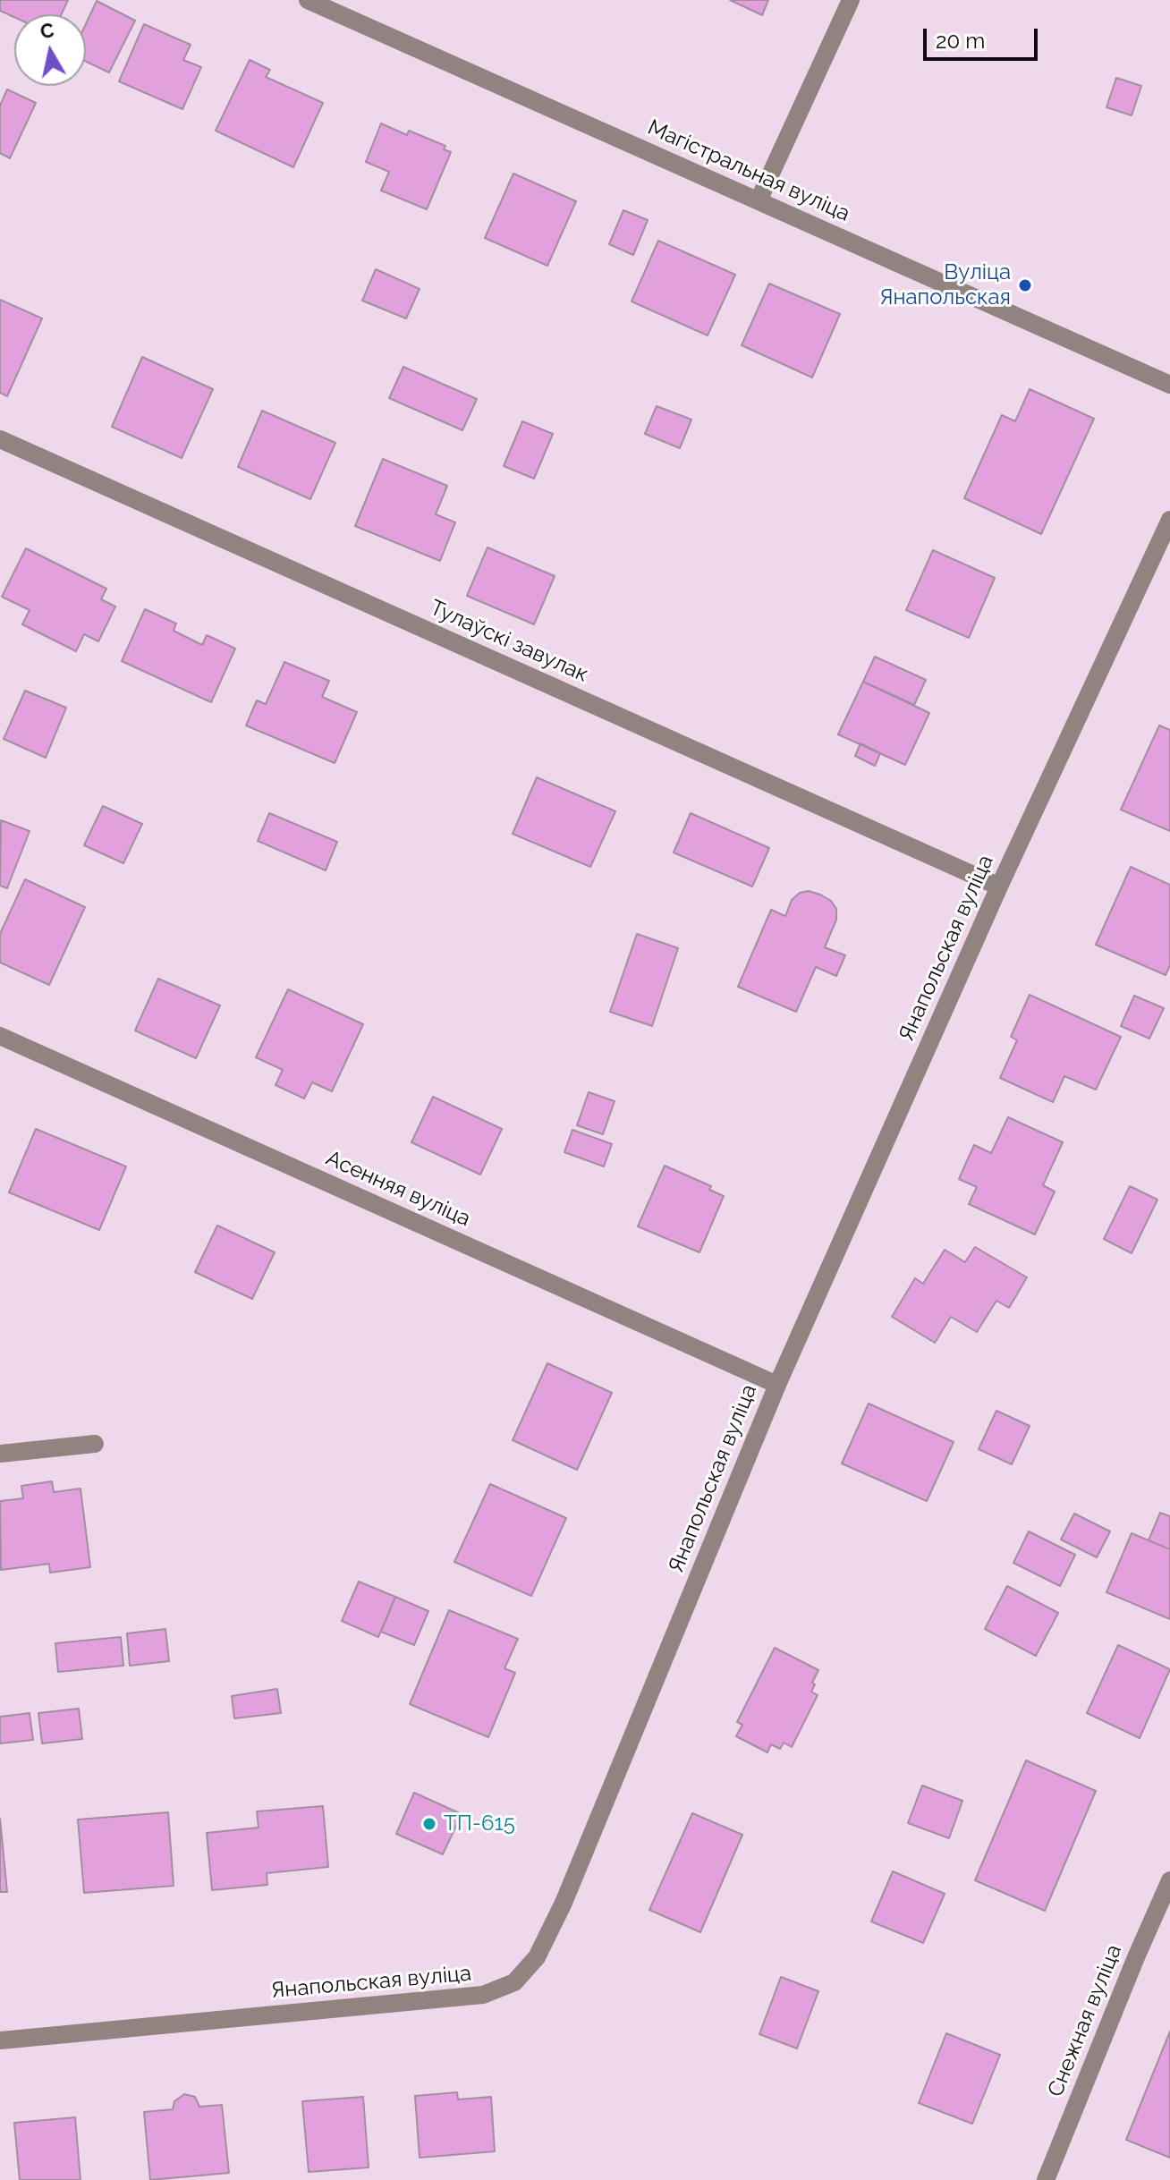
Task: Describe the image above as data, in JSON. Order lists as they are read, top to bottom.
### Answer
{
  "streets": {
    "street": [
      "Магістральная вуліца",
      "Тулаўскі завулак",
      "Янапольская вуліца",
      "Асенняя вуліца",
      "Снежная вуліца"
    ]
  },
  "crossings": [
    ["Тулаўскі завулак", "Янапольская вуліца"],
    ["Янапольская вуліца", "Асенняя вуліца"]
  ],
  "places": ["Вуліца Янапольская", "ТП-615"],
  "scale_bar": "20 m",
  "north": "top"
}
